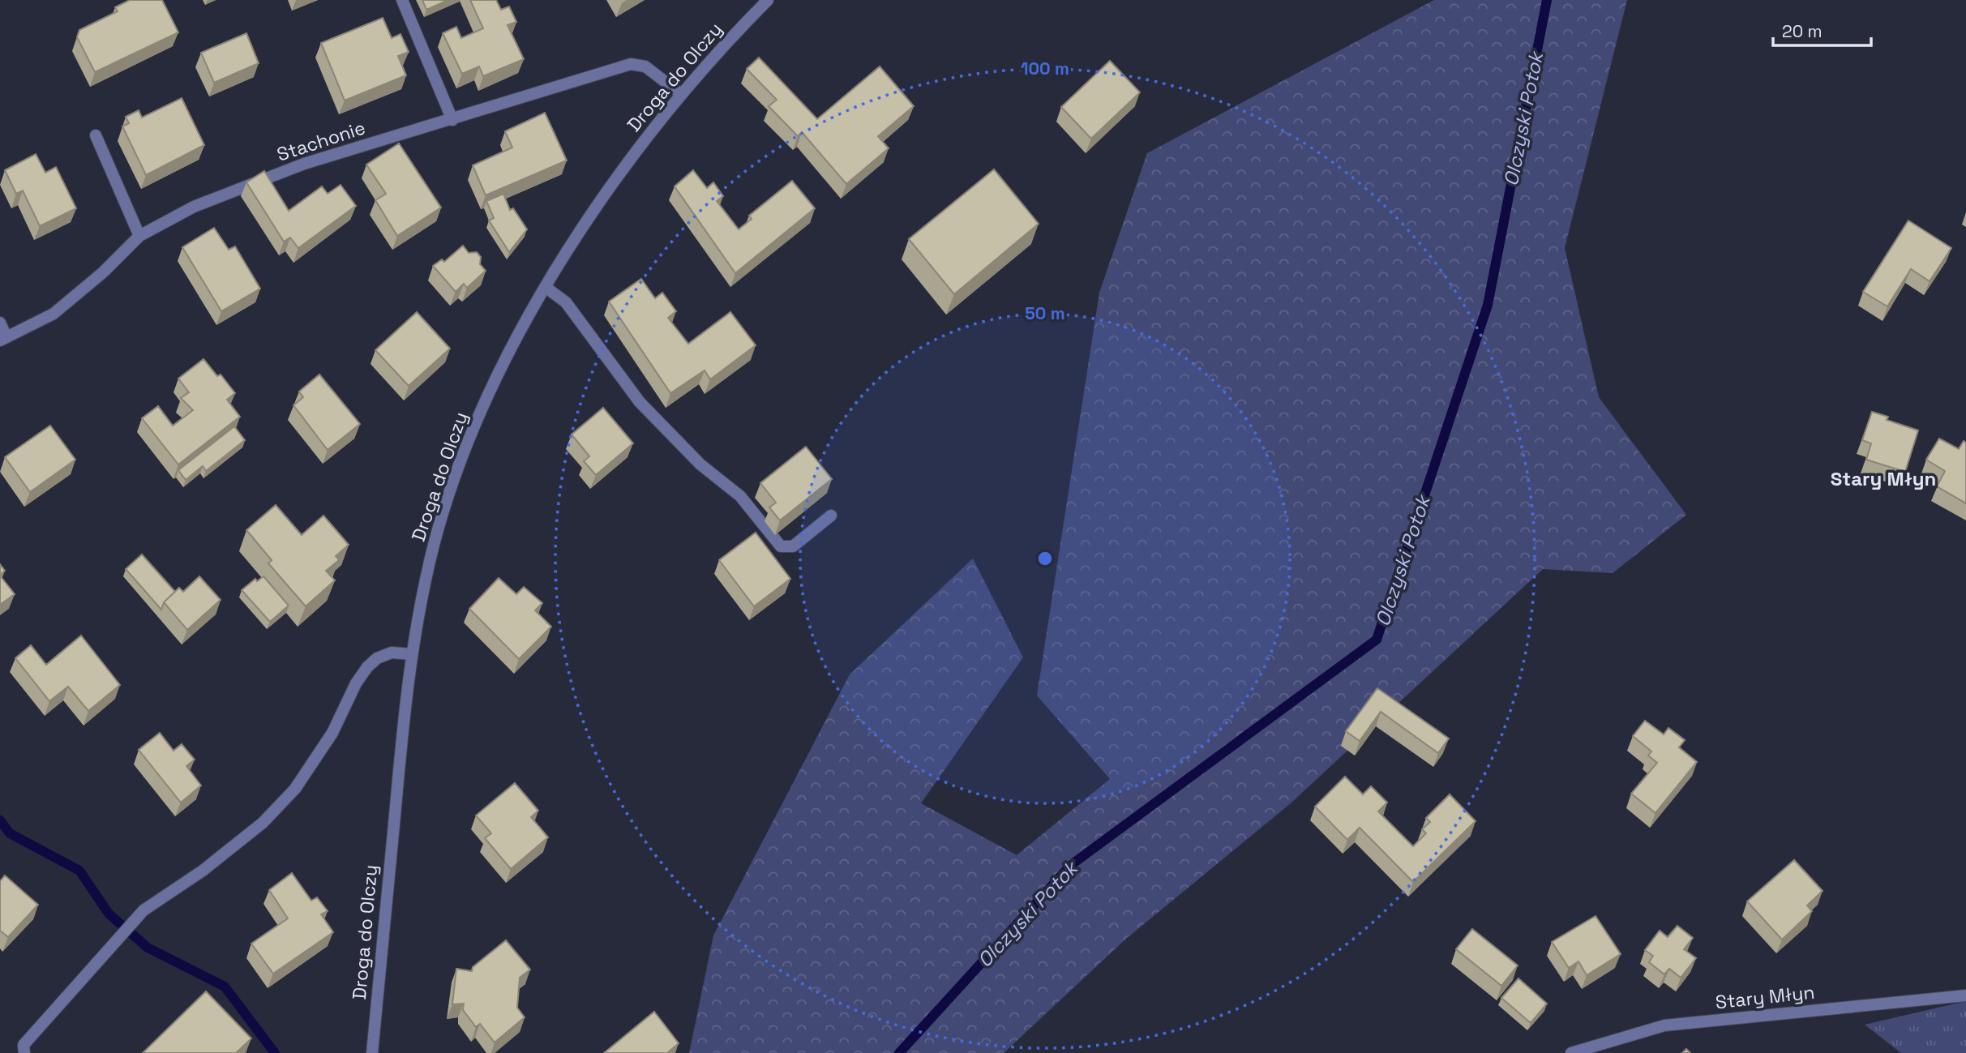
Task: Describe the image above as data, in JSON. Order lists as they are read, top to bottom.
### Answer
{
  "streets": {
    "street": ["Droga do Olczy", "Stachonie", "Stary Młyn"]
  },
  "crossings": [
    ["Droga do Olczy", "Stachonie"]
  ],
  "districts": ["Stary Młyn"],
  "water": ["Olczyski Potok"],
  "scale_bar": "20 m",
  "rings": ["100 m", "50 m"]
}
